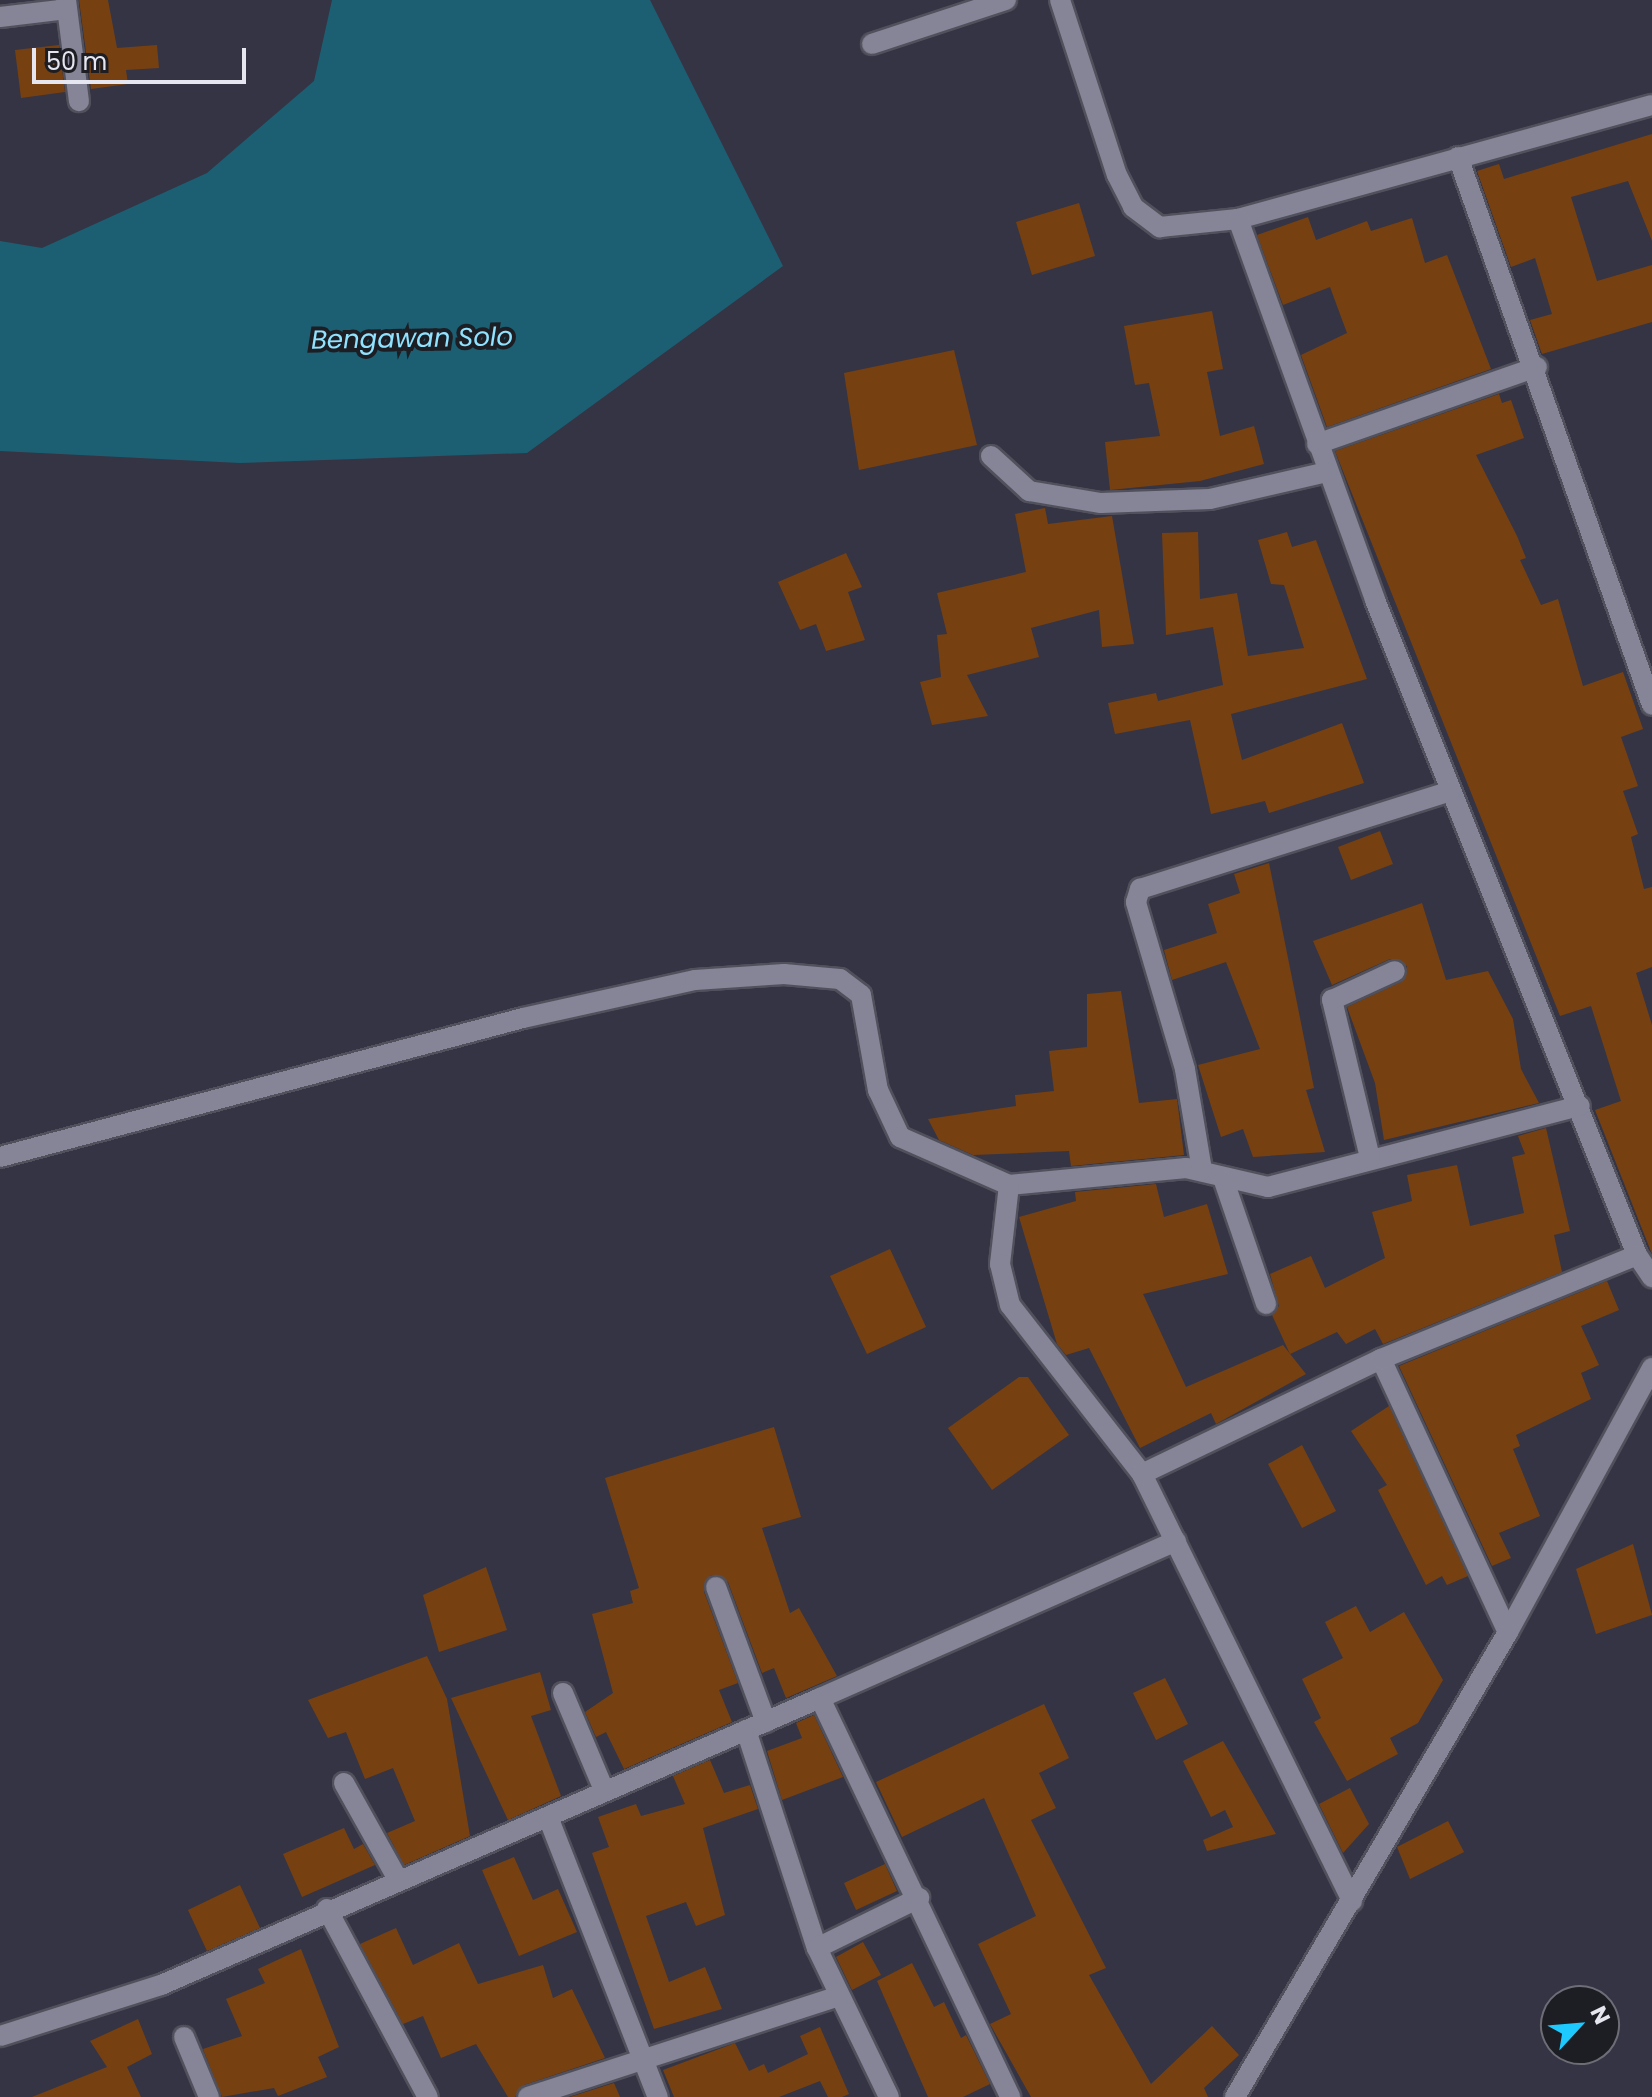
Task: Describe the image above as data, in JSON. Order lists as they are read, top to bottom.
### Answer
{
  "water": ["Bengawan Solo"],
  "scale_bar": "50 m",
  "north": "top right"
}
